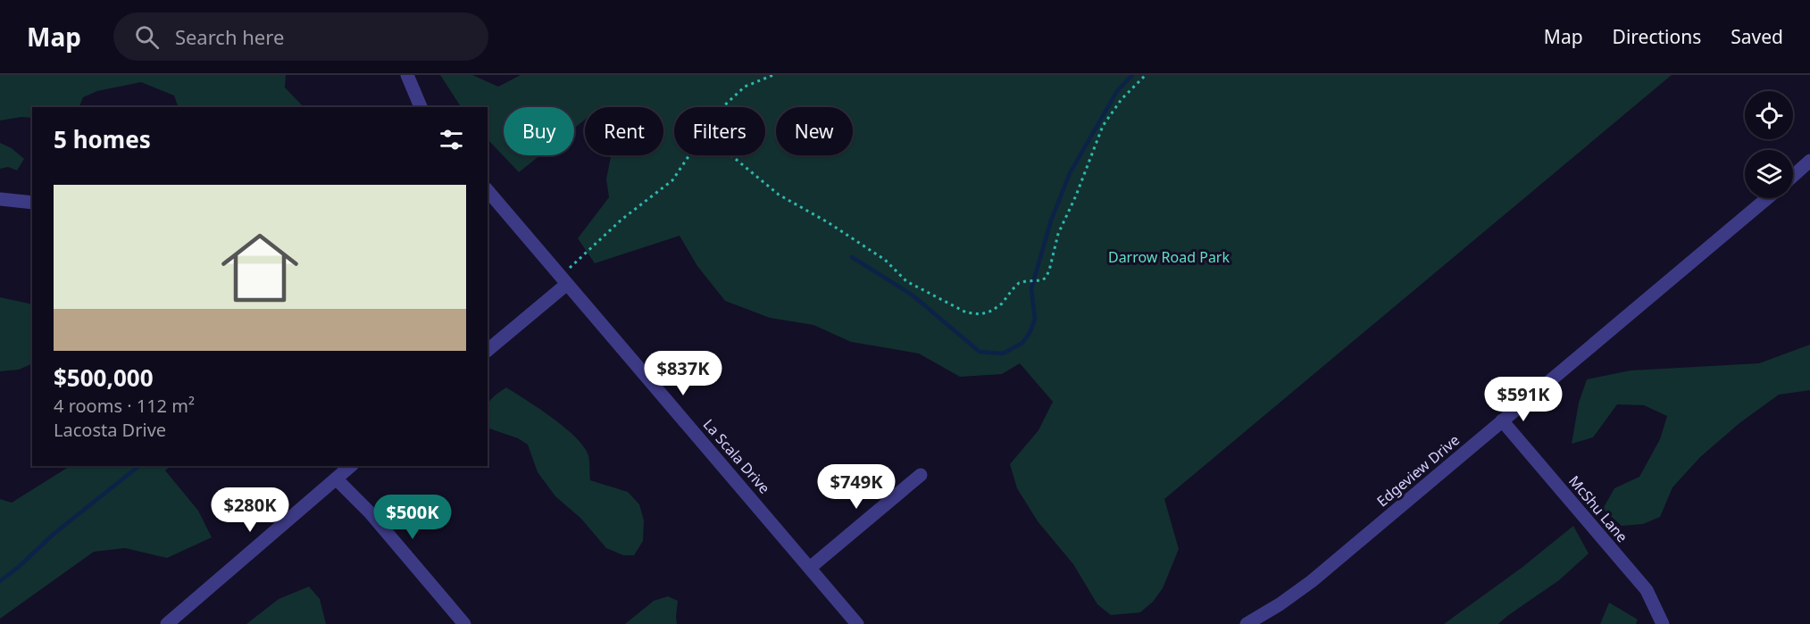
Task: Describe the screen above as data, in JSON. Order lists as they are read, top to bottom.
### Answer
{
  "streets": {
    "street": ["La Scala Drive", "Edgeview Drive", "McShu Lane"]
  },
  "crossings": [
    ["Edgeview Drive", "McShu Lane"]
  ],
  "parks": ["Darrow Road Park"],
  "page": {
    "header": "Map",
    "search": "Search here",
    "nav": ["Map", "Directions", "Saved"],
    "chip": [
      "Buy",
      "Rent",
      "Filters",
      "New"
    ],
    "heading": "5 homes",
    "list": [
      {
        "name": "$500,000",
        "note": "4 rooms · 112 m² · Lacosta Drive"
      }
    ],
    "price": [
      "$837K",
      "$591K",
      "$749K",
      "$280K",
      "$500K"
    ]
  }
}
